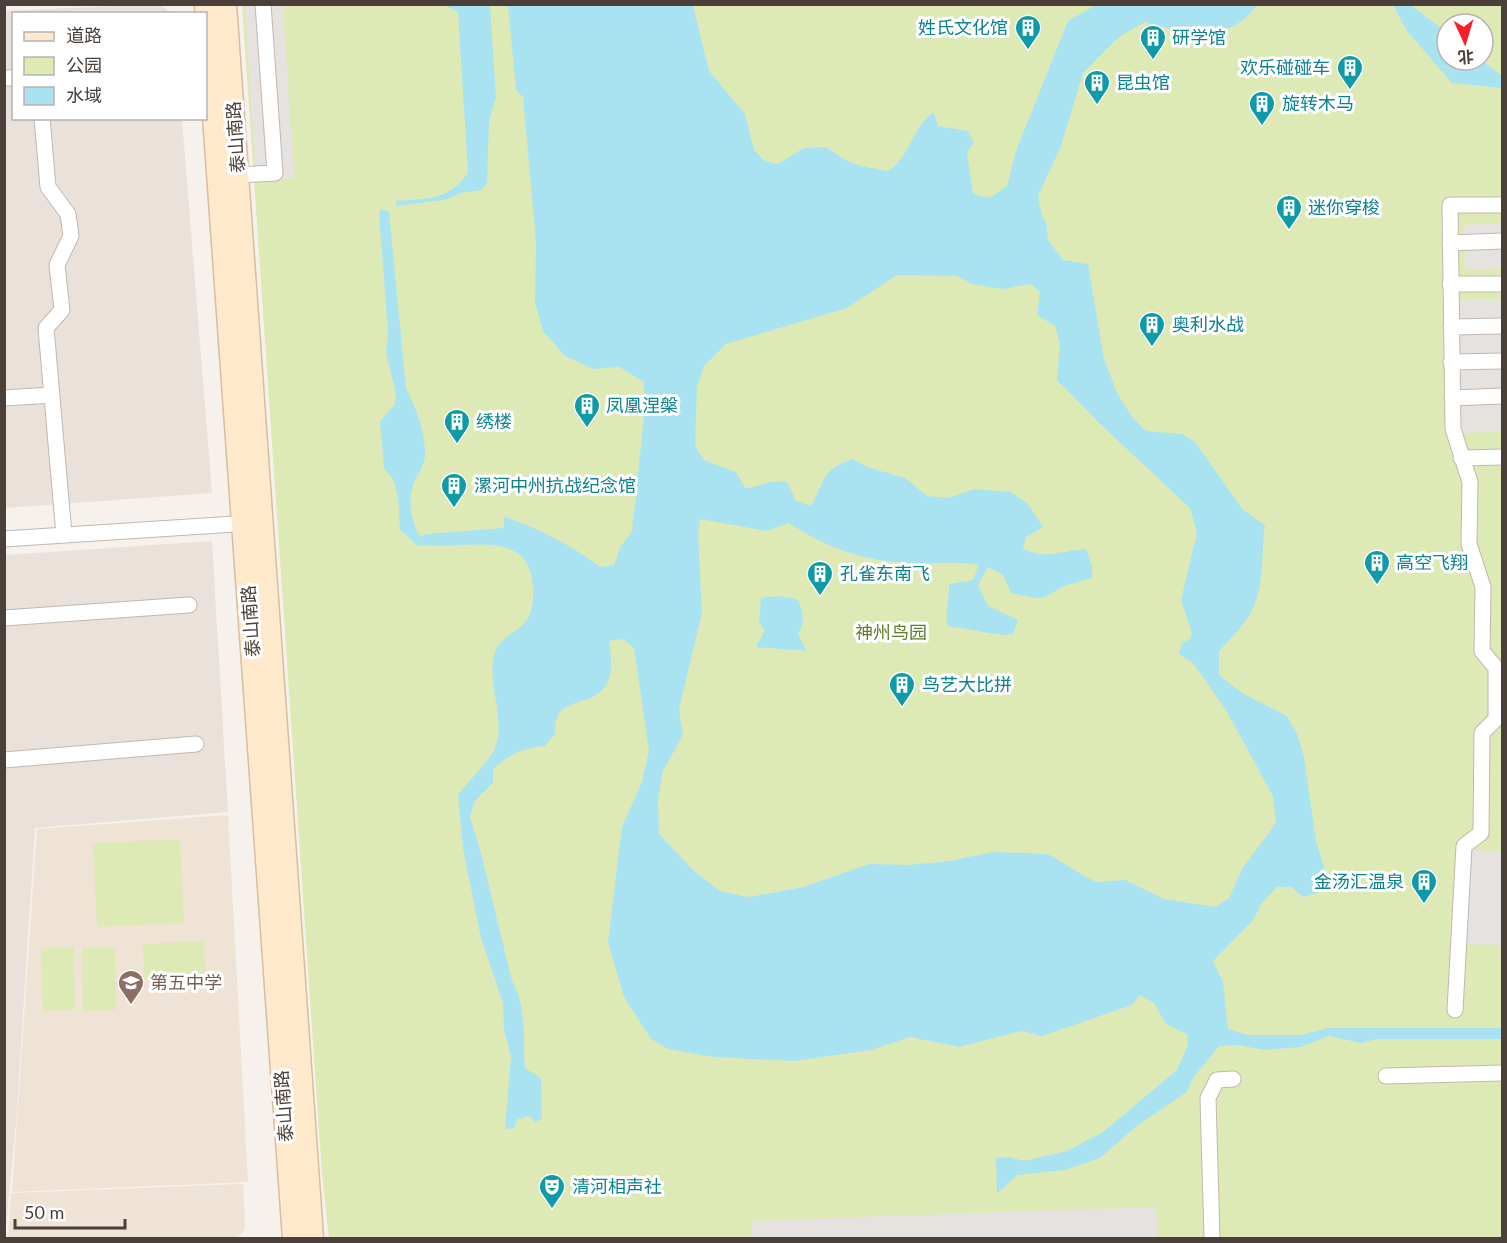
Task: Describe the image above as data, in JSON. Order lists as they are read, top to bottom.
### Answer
{
  "streets": {
    "main road": ["泰山南路"]
  },
  "parks": ["神州鸟园"],
  "places": {
    "building": [
      "姓氏文化馆",
      "研学馆",
      "欢乐碰碰车",
      "昆虫馆",
      "旋转木马",
      "迷你穿梭",
      "奥利水战",
      "凤凰涅槃",
      "绣楼",
      "漯河中州抗战纪念馆",
      "高空飞翔",
      "孔雀东南飞",
      "鸟艺大比拼",
      "金汤汇温泉"
    ],
    "school or university": ["第五中学"],
    "theatre": ["清河相声社"]
  },
  "legend": ["道路", "公园", "水域"],
  "scale_bar": "50 m",
  "north": "bottom"
}
